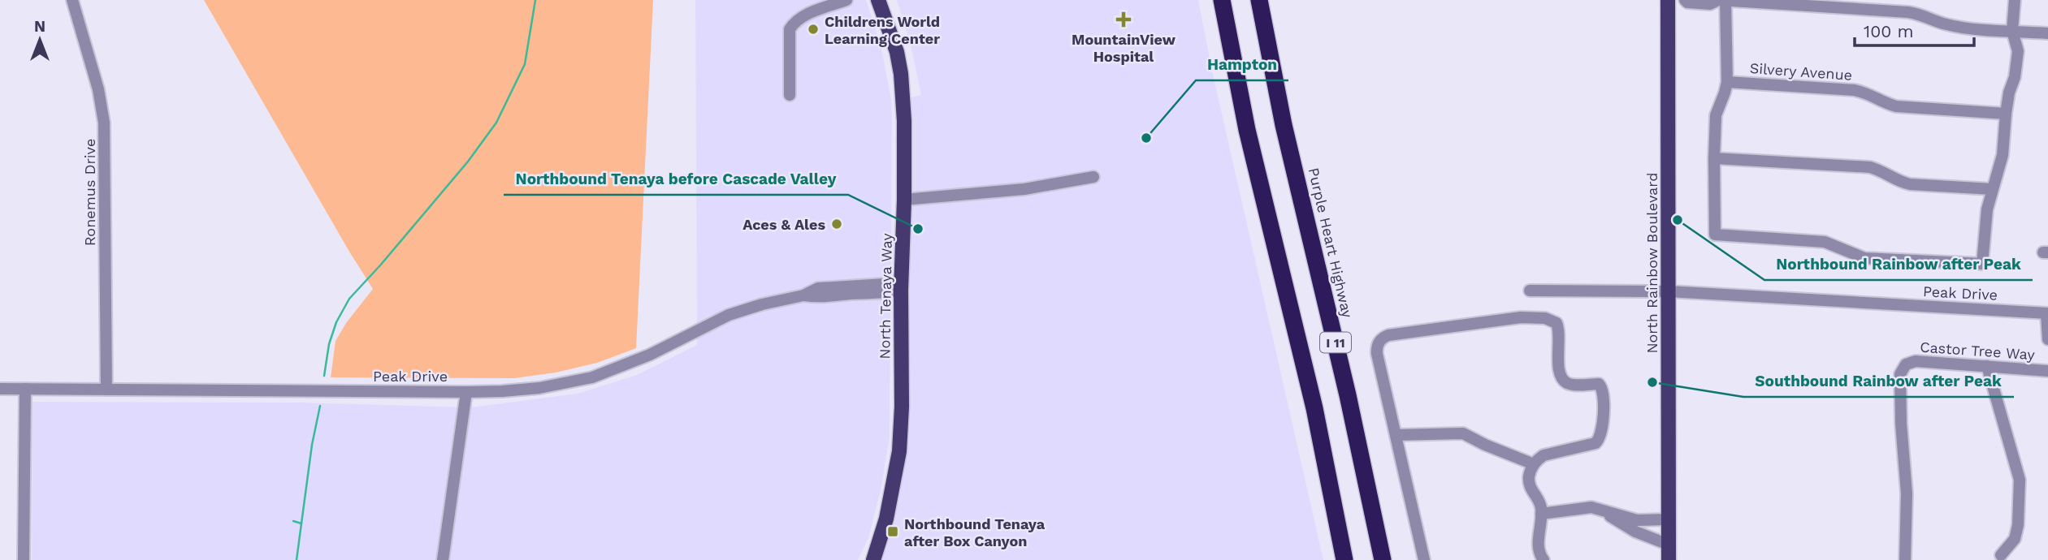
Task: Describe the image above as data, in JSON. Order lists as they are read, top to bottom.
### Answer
{
  "streets": {
    "highway": ["Purple Heart Highway", "I 11"],
    "main road": ["North Rainbow Boulevard", "North Tenaya Way"],
    "street": [
      "Silvery Avenue",
      "Ronemus Drive",
      "Peak Drive",
      "Castor Tree Way"
    ]
  },
  "crossings": [
    ["Ronemus Drive", "Peak Drive"],
    ["North Rainbow Boulevard", "Peak Drive"],
    ["Peak Drive", "North Tenaya Way"]
  ],
  "places": {
    "health": ["MountainView Hospital"],
    "other": [
      "Childrens World Learning Center",
      "Hampton",
      "Northbound Rainbow after Peak",
      "Aces & Ales",
      "Northbound Tenaya before Cascade Valley",
      "Southbound Rainbow after Peak"
    ],
    "transit": ["Northbound Tenaya after Box Canyon"]
  },
  "scale_bar": "100 m",
  "north": "top"
}
